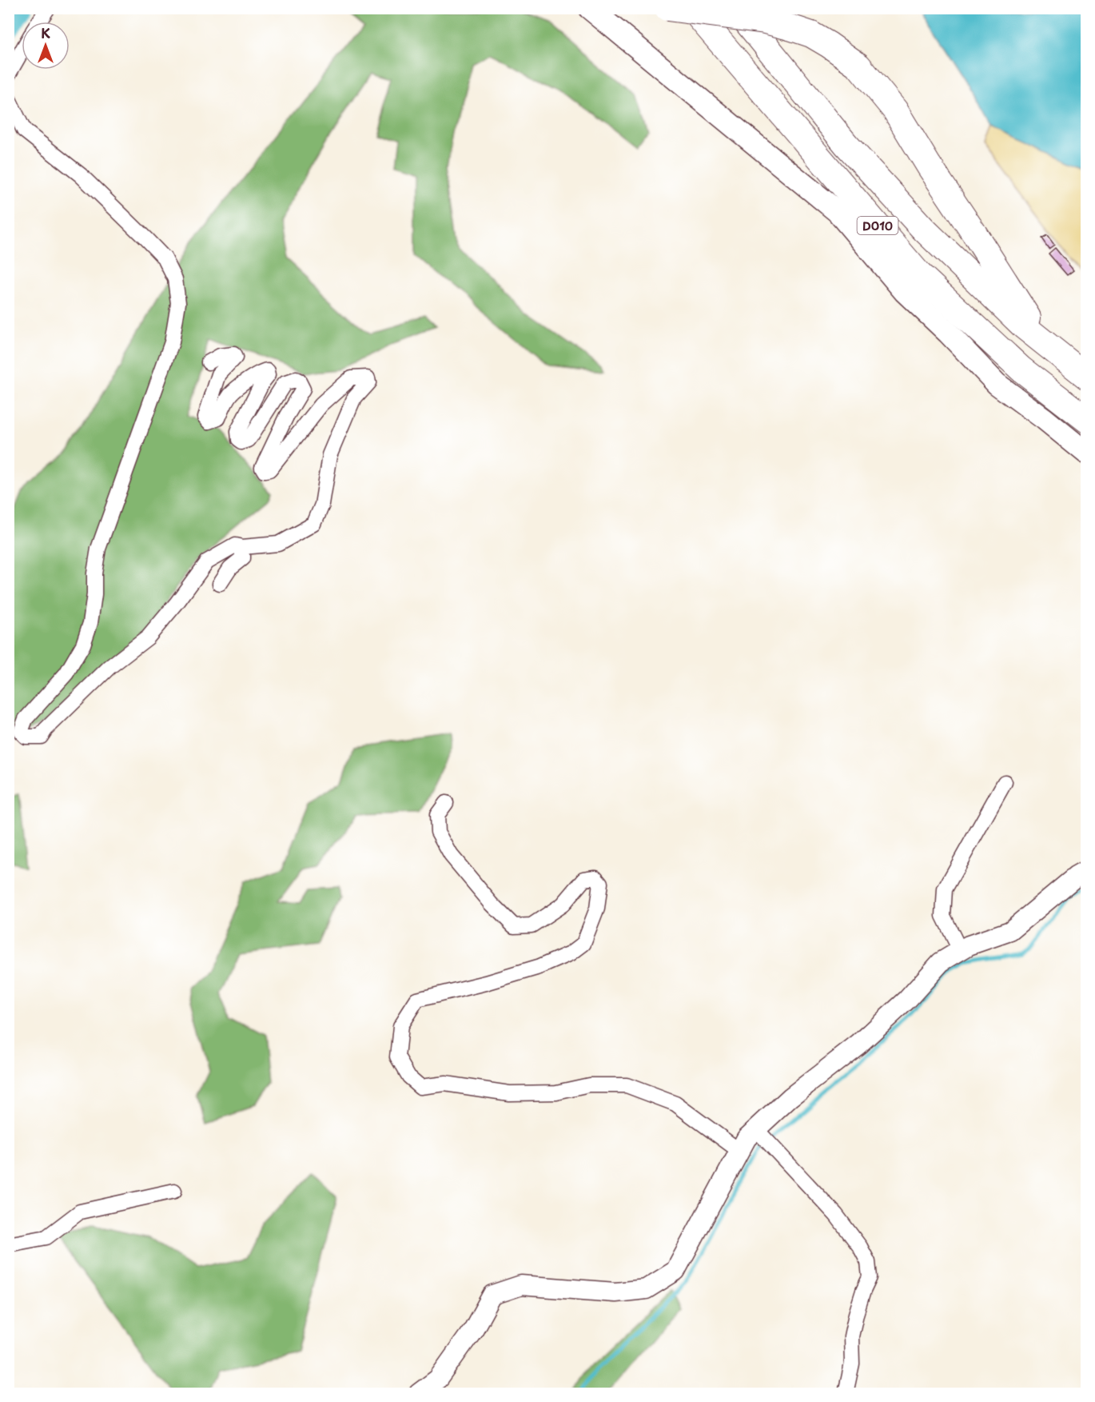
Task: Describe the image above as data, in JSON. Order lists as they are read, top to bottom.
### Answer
{
  "streets": {
    "highway": ["D010"]
  },
  "north": "top"
}
